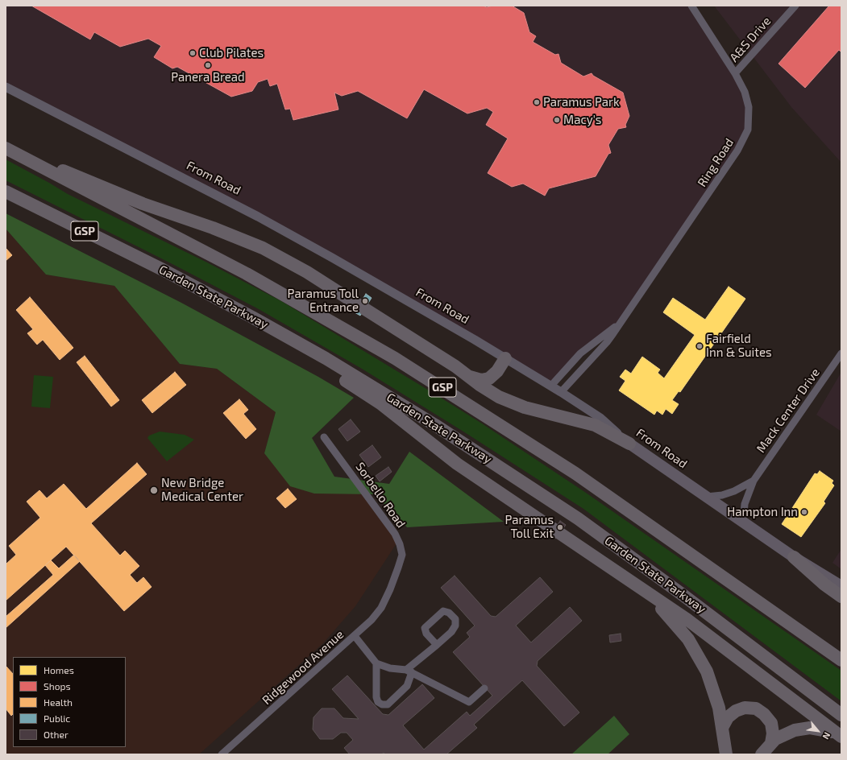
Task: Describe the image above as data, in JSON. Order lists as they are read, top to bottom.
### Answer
{
  "streets": {
    "highway": ["GSP", "Garden State Parkway"],
    "main road": ["From Road"],
    "street": [
      "A&S Drive",
      "Ring Road",
      "Mack Center Drive",
      "Sorbello Road",
      "Ridgewood Avenue"
    ]
  },
  "crossings": [
    ["A&S Drive", "Ring Road"],
    ["Ring Road", "From Road"],
    ["From Road", "Mack Center Drive"],
    ["Sorbello Road", "Ridgewood Avenue"]
  ],
  "places": [
    "Club Pilates",
    "Panera Bread",
    "Paramus Park",
    "Macy's",
    "Paramus Toll Entrance",
    "Fairfield Inn & Suites",
    "New Bridge Medical Center",
    "Hampton Inn",
    "Paramus Toll Exit"
  ],
  "legend": [
    "Homes",
    "Shops",
    "Health",
    "Public",
    "Other"
  ],
  "north": "bottom right"
}
